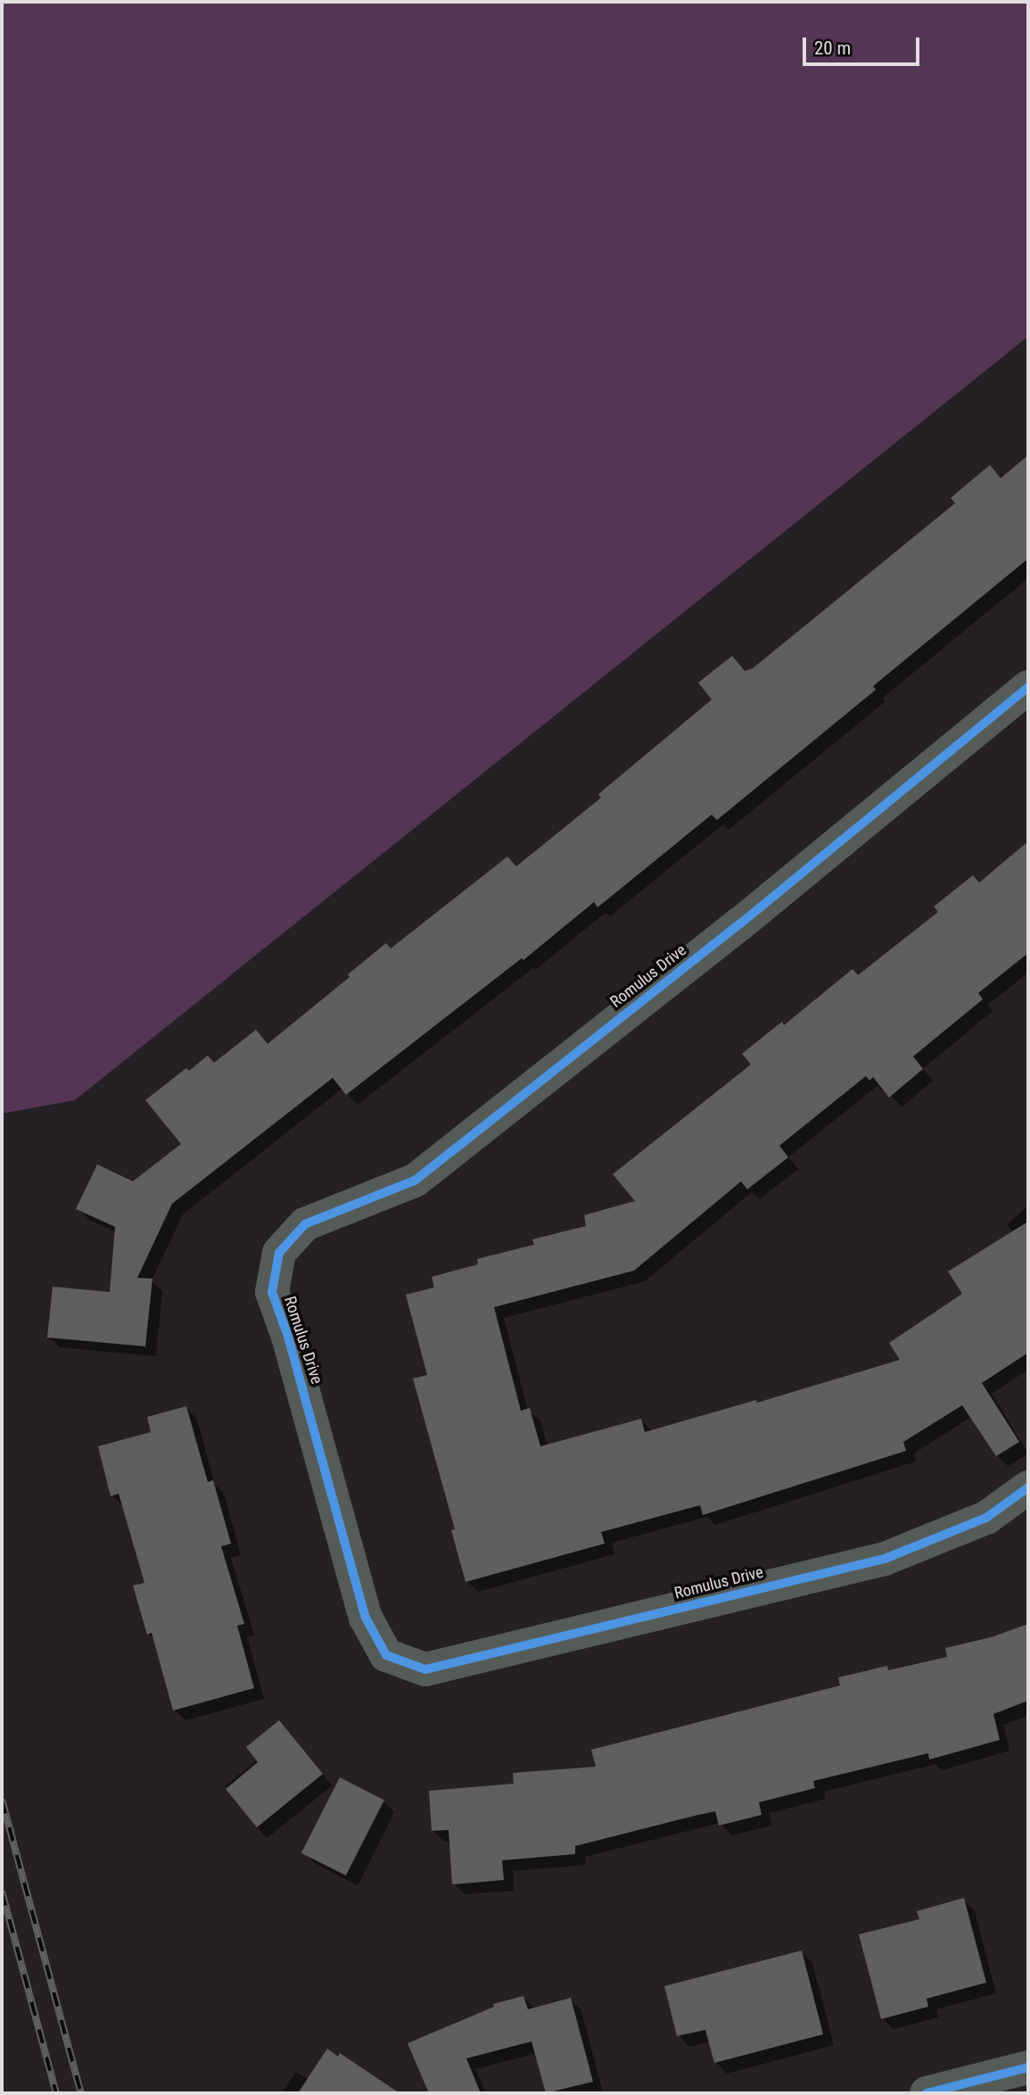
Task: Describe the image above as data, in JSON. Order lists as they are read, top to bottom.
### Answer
{
  "streets": {
    "street": ["Romulus Drive"]
  },
  "scale_bar": "20 m"
}
